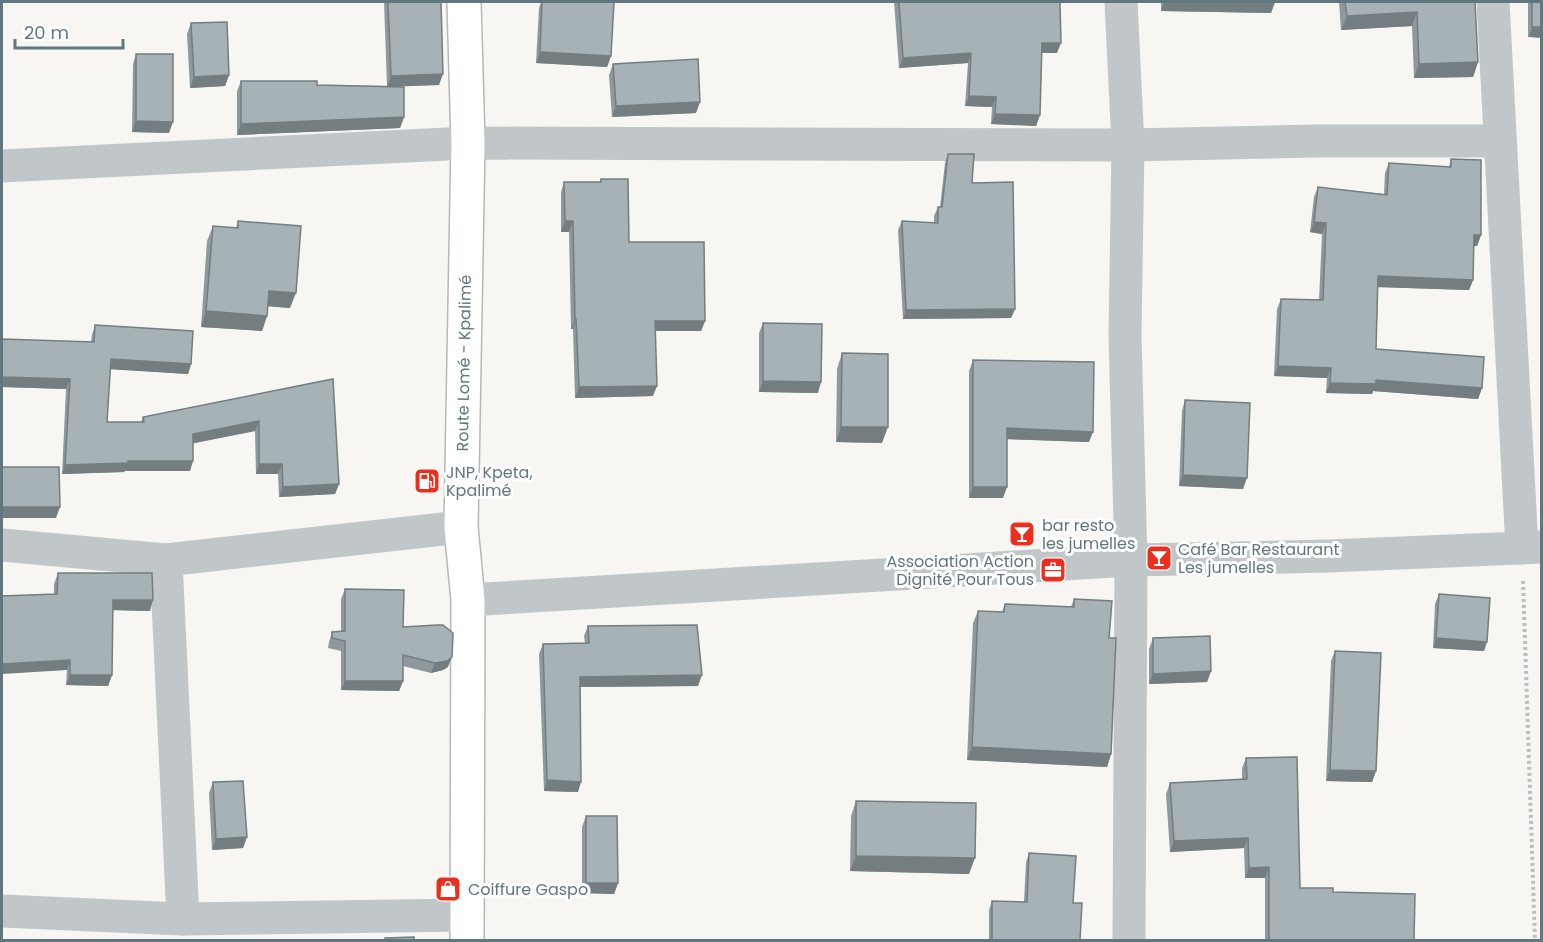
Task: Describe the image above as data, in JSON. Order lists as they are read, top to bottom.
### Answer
{
  "streets": {
    "main road": ["Route Lomé - Kpalimé"]
  },
  "places": {
    "fuel station": ["JNP, Kpeta, Kpalimé"],
    "bar": ["bar resto les jumelles", "Café Bar Restaurant Les jumelles"],
    "office": ["Association Action Dignité Pour Tous"],
    "shop": ["Coiffure Gaspo"]
  },
  "scale_bar": "20 m"
}
